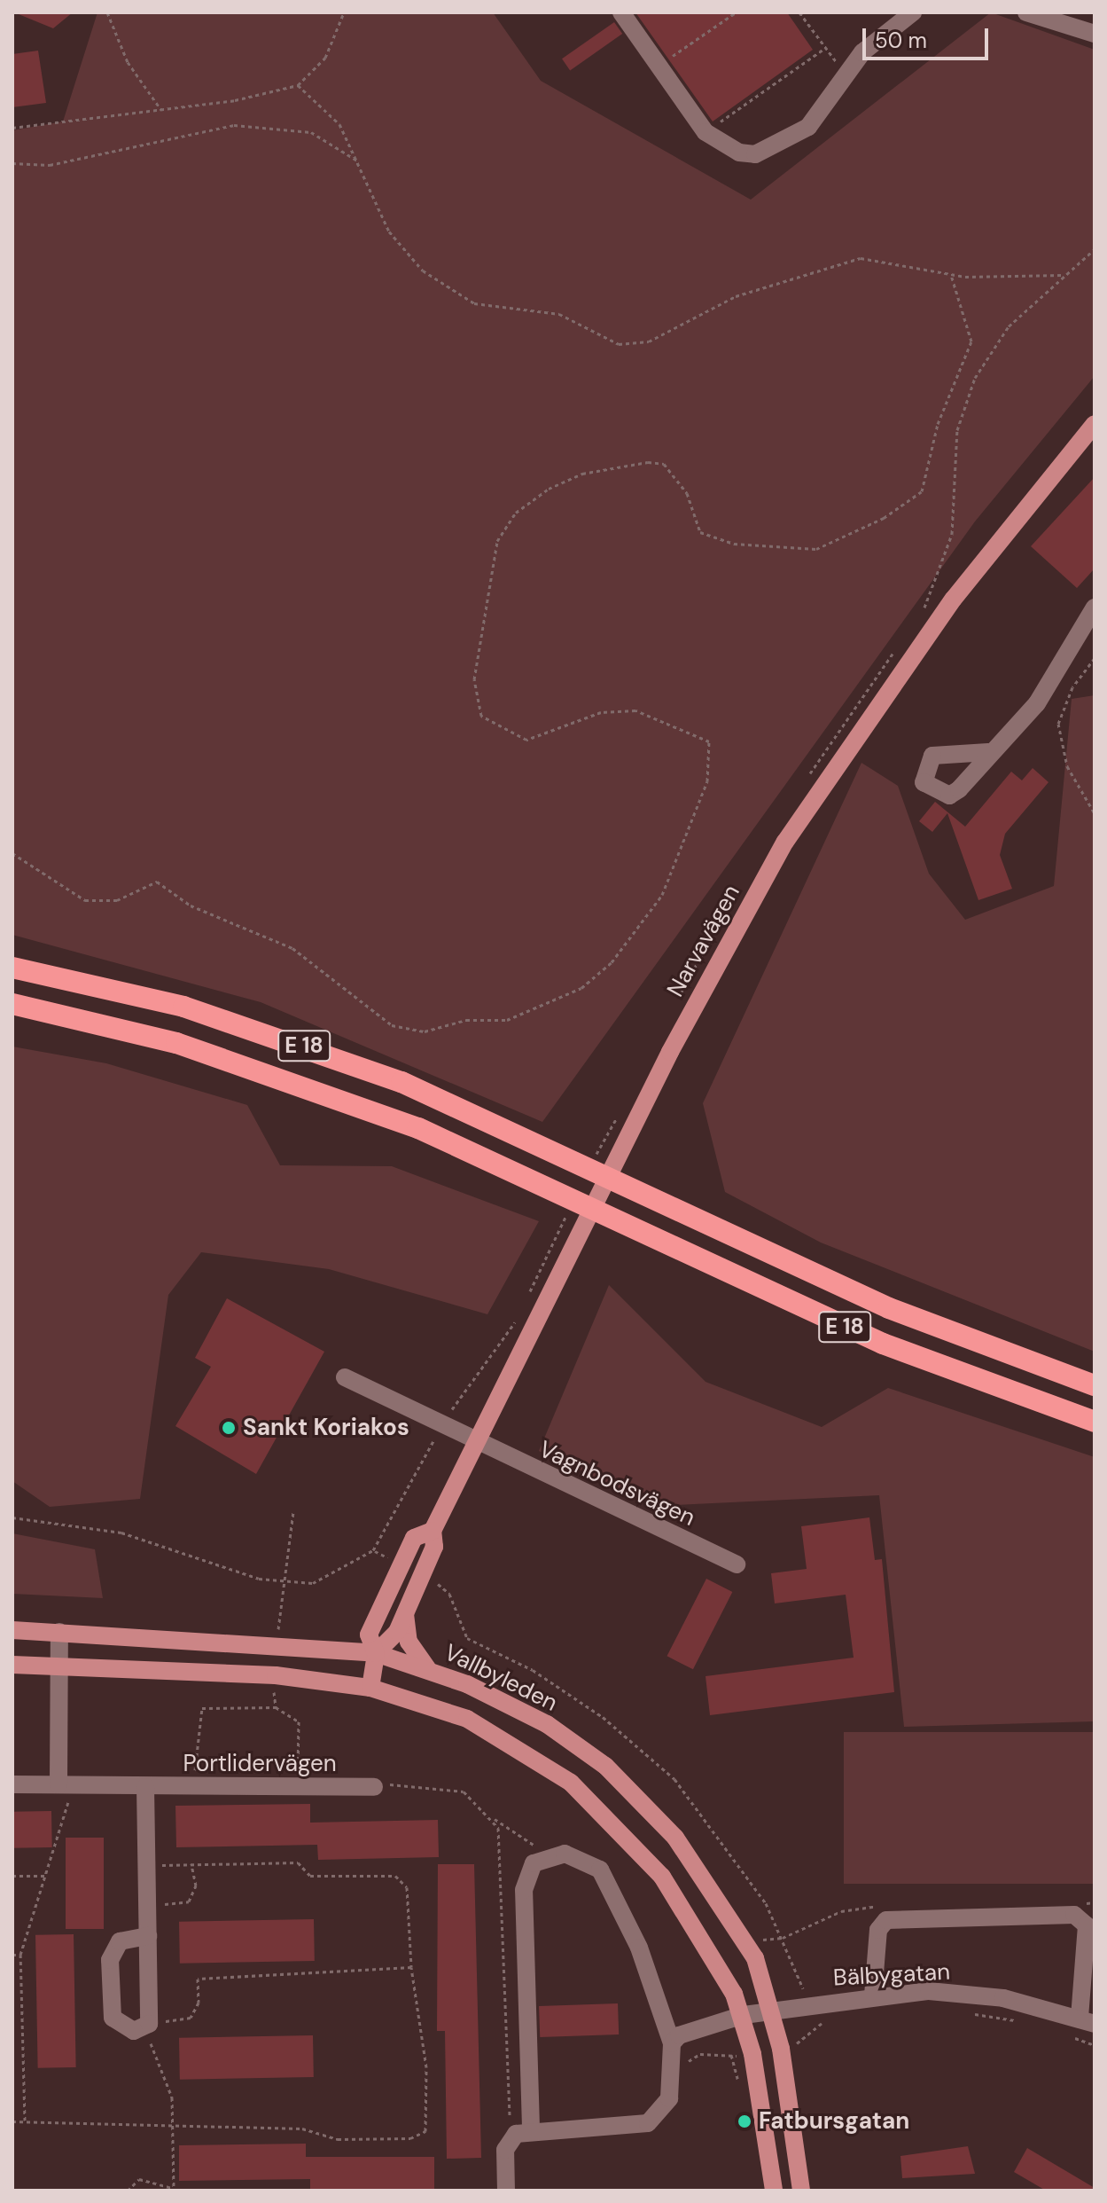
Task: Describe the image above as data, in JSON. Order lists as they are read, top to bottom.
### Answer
{
  "streets": {
    "highway": ["E 18"],
    "main road": ["Narvavägen", "Vallbyleden"],
    "street": ["Vagnbodsvägen", "Portlidervägen", "Bälbygatan"]
  },
  "crossings": [
    ["Narvavägen", "Vagnbodsvägen"],
    ["Narvavägen", "Vallbyleden"],
    ["Vallbyleden", "Bälbygatan"]
  ],
  "places": ["Sankt Koriakos", "Fatbursgatan"],
  "scale_bar": "50 m"
}
